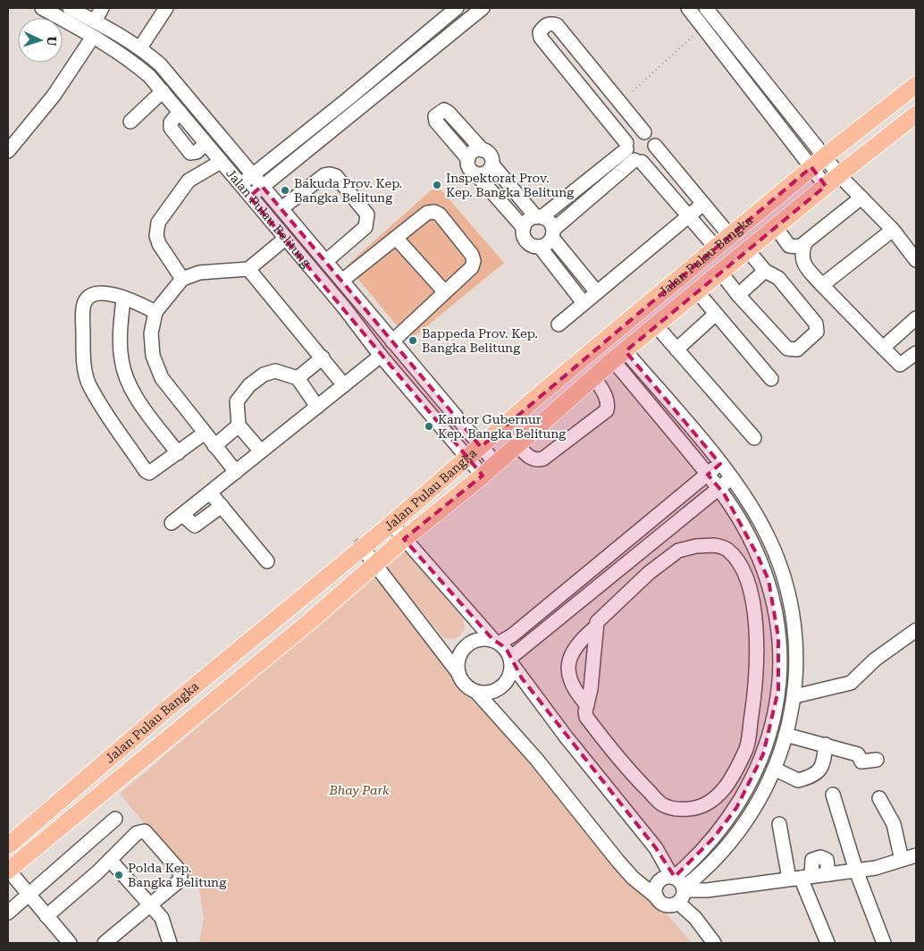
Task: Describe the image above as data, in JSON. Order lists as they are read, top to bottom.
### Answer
{
  "streets": {
    "main road": ["Jalan Pulau Bangka"],
    "street": ["Jalan Pulau Belitung"]
  },
  "crossings": [
    ["Jalan Pulau Belitung", "Jalan Pulau Bangka"]
  ],
  "parks": ["Bhay Park"],
  "places": [
    "Inspektorat Prov. Kep. Bangka Belitung",
    "Bakuda Prov. Kep. Bangka Belitung",
    "Bappeda Prov. Kep. Bangka Belitung",
    "Kantor Gubernur Kep. Bangka Belitung",
    "Polda Kep. Bangka Belitung"
  ],
  "north": "right"
}
